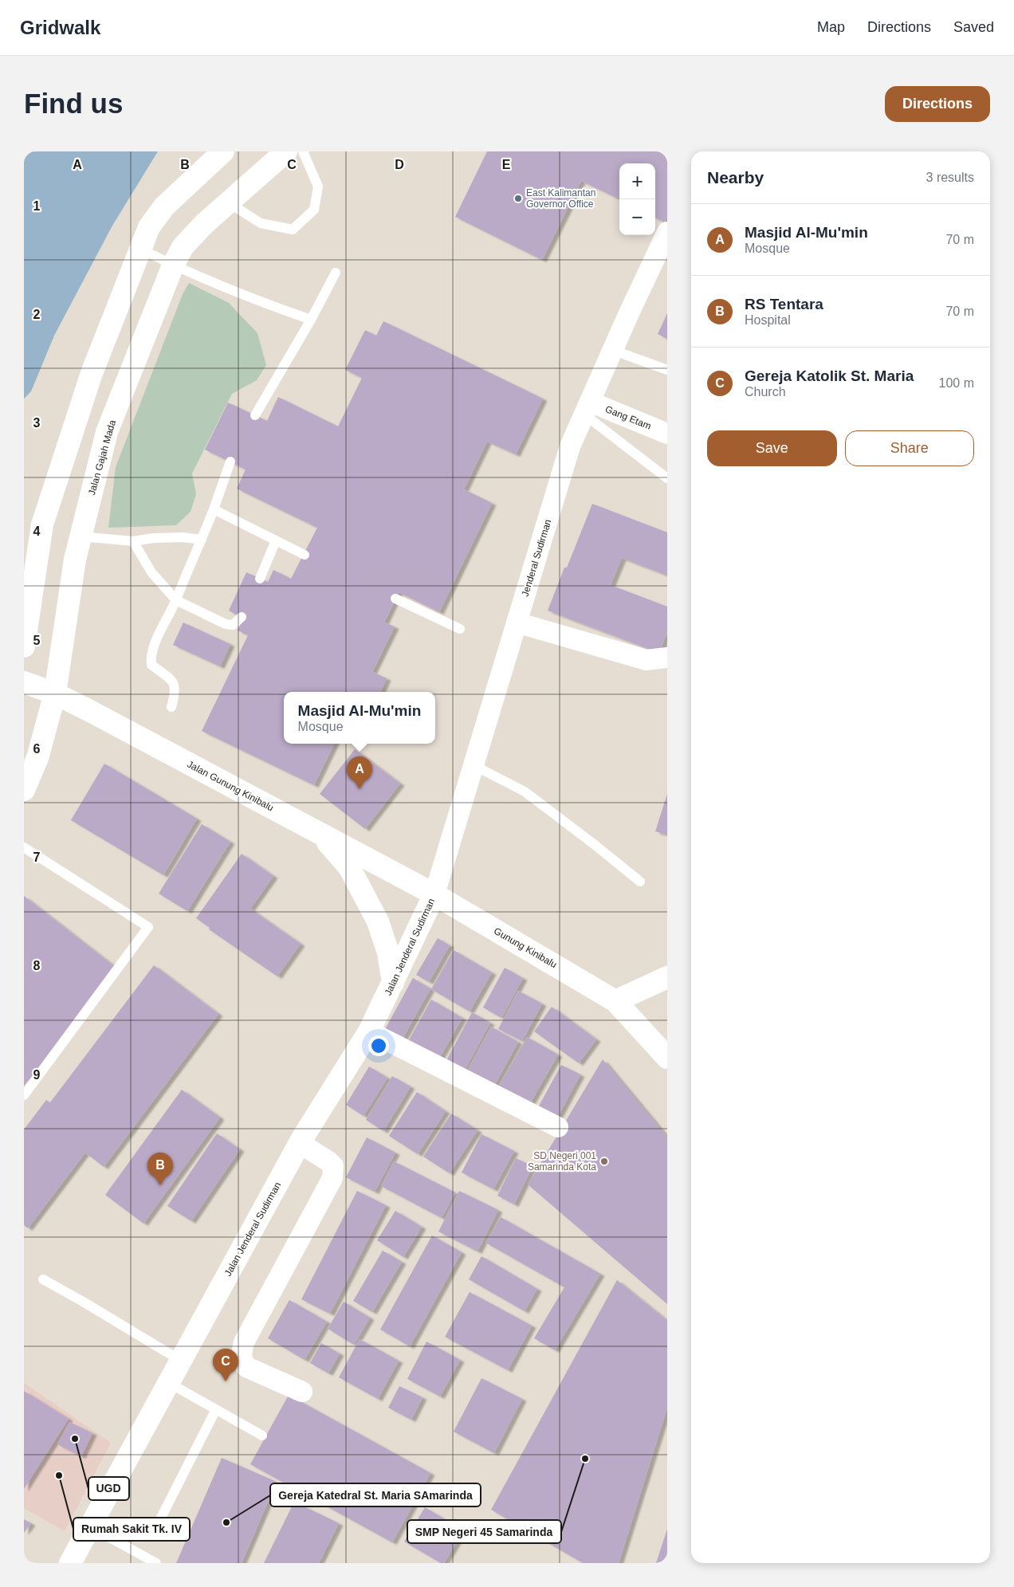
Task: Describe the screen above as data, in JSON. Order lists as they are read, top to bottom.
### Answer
{
  "streets": {
    "main road": [
      "Jalan Gajah Mada",
      "Jalan Gunung Kinibalu",
      "Jalan Jenderal Sudirman",
      "Gunung Kinibalu"
    ],
    "street": ["Gang Etam", "Jenderal Sudirman"]
  },
  "crossings": [
    ["Gang Etam", "Jenderal Sudirman"],
    ["Jalan Gajah Mada", "Jalan Gunung Kinibalu"],
    ["Jenderal Sudirman", "Jalan Gunung Kinibalu"],
    ["Jenderal Sudirman", "Jalan Jenderal Sudirman"],
    ["Jenderal Sudirman", "Gunung Kinibalu"],
    ["Jalan Gunung Kinibalu", "Jalan Jenderal Sudirman"],
    ["Jalan Gunung Kinibalu", "Gunung Kinibalu"],
    ["Jalan Jenderal Sudirman", "Gunung Kinibalu"]
  ],
  "places": [
    "East Kalimantan Governor Office",
    "SD Negeri 001 Samarinda Kota",
    "UGD",
    "SMP Negeri 45 Samarinda",
    "Rumah Sakit Tk. IV",
    "Gereja Katedral St. Maria SAmarinda"
  ],
  "page": {
    "header": "Gridwalk",
    "nav": ["Map", "Directions", "Saved"],
    "buttons": [
      "Directions",
      ["Save", "Share"]
    ],
    "title": "Find us",
    "heading": ["Nearby", "3 results"],
    "map_buttons": ["+", "−"],
    "list": [
      {
        "mark": "A",
        "name": "Masjid Al-Mu'min",
        "note": "Mosque",
        "value": "70 m"
      },
      {
        "mark": "B",
        "name": "RS Tentara",
        "note": "Hospital",
        "value": "70 m"
      },
      {
        "mark": "C",
        "name": "Gereja Katolik St. Maria",
        "note": "Church",
        "value": "100 m"
      }
    ],
    "popup": ["Masjid Al-Mu'min", "Mosque"],
    "pins": ["A", "B", "C"]
  },
  "grid": {
    "columns": [
      "A",
      "B",
      "C",
      "D",
      "E"
    ],
    "rows": [
      "1",
      "2",
      "3",
      "4",
      "5",
      "6",
      "7",
      "8",
      "9"
    ]
  }
}
